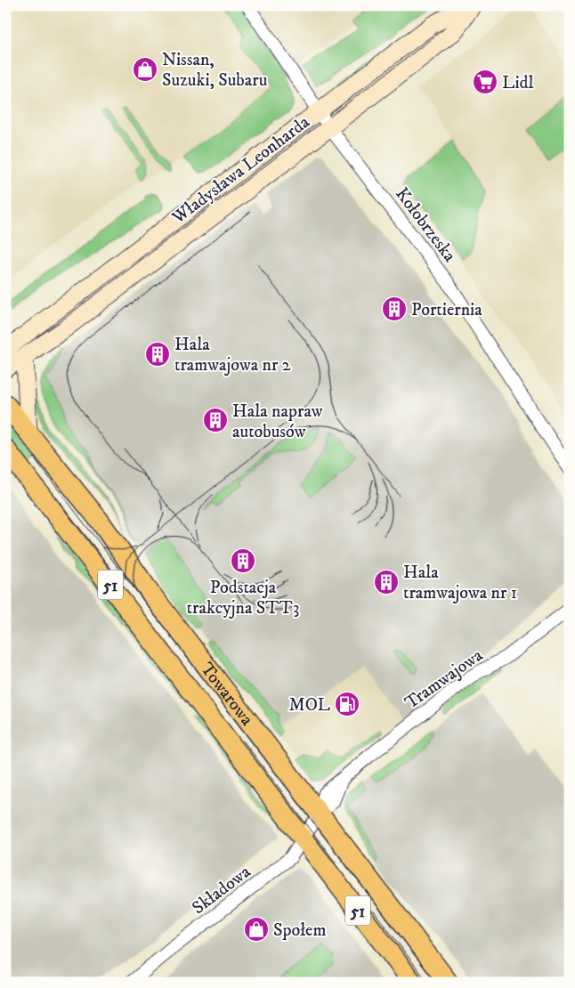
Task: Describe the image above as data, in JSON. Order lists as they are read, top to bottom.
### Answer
{
  "streets": {
    "main road": ["Władysława Leonharda", "51", "Towarowa"],
    "street": ["Kołobrzeska", "Tramwajowa", "Składowa"]
  },
  "crossings": [
    ["Władysława Leonharda", "Kołobrzeska"],
    ["Tramwajowa", "Towarowa"],
    ["Tramwajowa", "Składowa"],
    ["Towarowa", "Składowa"]
  ],
  "places": {
    "shop": ["Nissan, Suzuki, Subaru", "Społem"],
    "supermarket": ["Lidl"],
    "building": [
      "Portiernia",
      "Hala tramwajowa nr 2",
      "Hala napraw autobusów",
      "Podstacja trakcyjna STT3",
      "Hala tramwajowa nr 1"
    ],
    "fuel station": ["MOL"]
  }
}
